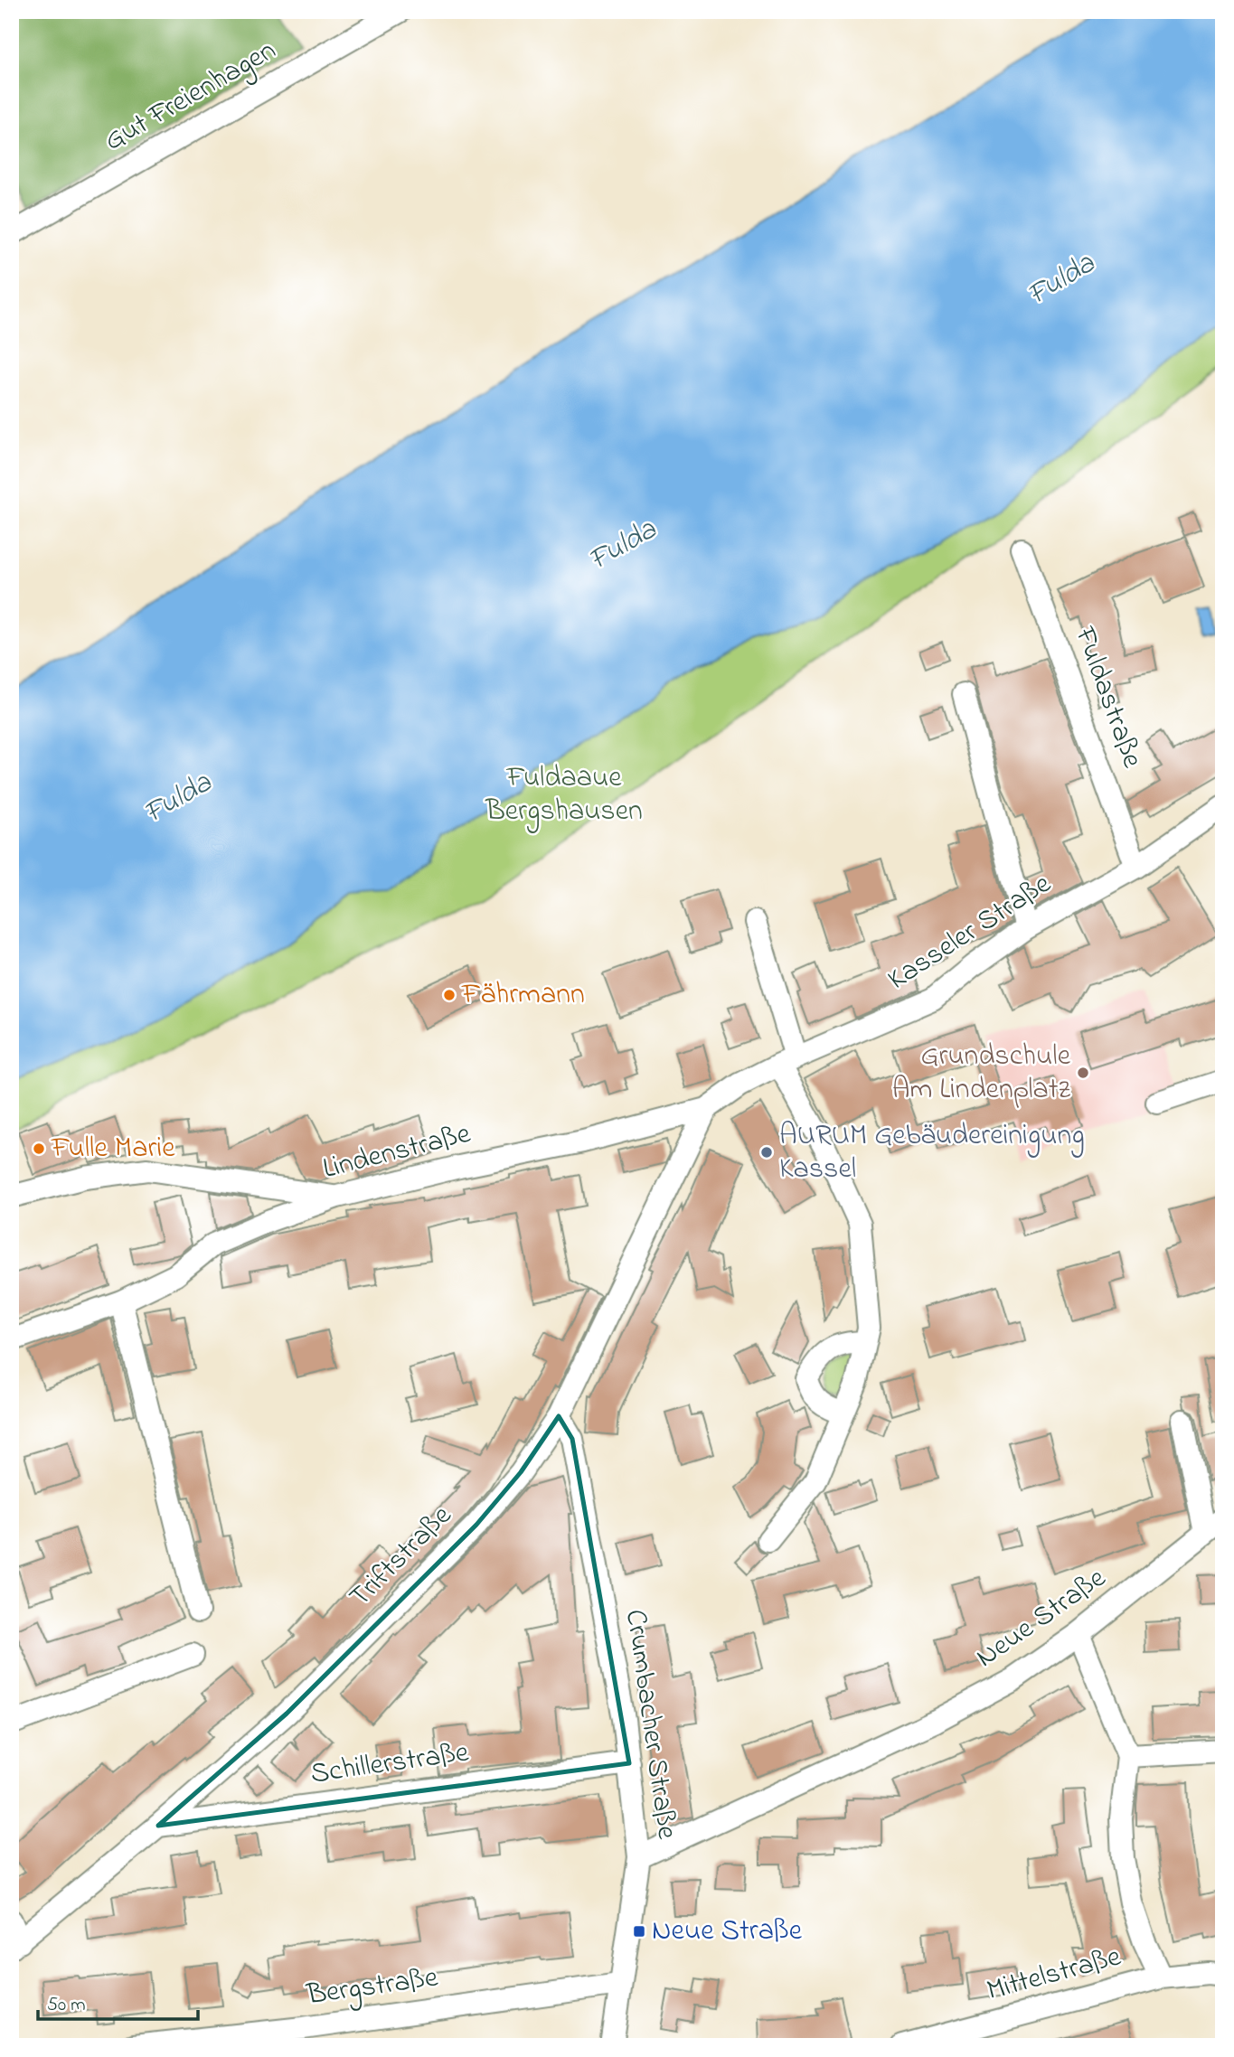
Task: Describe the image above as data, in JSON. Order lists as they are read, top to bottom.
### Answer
{
  "streets": {
    "street": [
      "Gut Freienhagen",
      "Fuldastraße",
      "Kasseler Straße",
      "Lindenstraße",
      "Triftstraße",
      "Neue Straße",
      "Crumbacher Straße",
      "Schillerstraße",
      "Mittelstraße",
      "Bergstraße"
    ]
  },
  "crossings": [
    ["Fuldastraße", "Kasseler Straße"],
    ["Kasseler Straße", "Lindenstraße"],
    ["Kasseler Straße", "Triftstraße"],
    ["Lindenstraße", "Triftstraße"],
    ["Triftstraße", "Crumbacher Straße"],
    ["Triftstraße", "Schillerstraße"],
    ["Neue Straße", "Crumbacher Straße"],
    ["Crumbacher Straße", "Schillerstraße"],
    ["Crumbacher Straße", "Bergstraße"]
  ],
  "water": ["Fulda"],
  "parks": ["Fuldaaue Bergshausen"],
  "places": {
    "other": [
      "Fährmann",
      "Grundschule Am Lindenplatz",
      "Fulle Marie",
      "AURUM Gebäudereinigung Kassel"
    ],
    "transit": ["Neue Straße"]
  },
  "scale_bar": "50 m"
}
